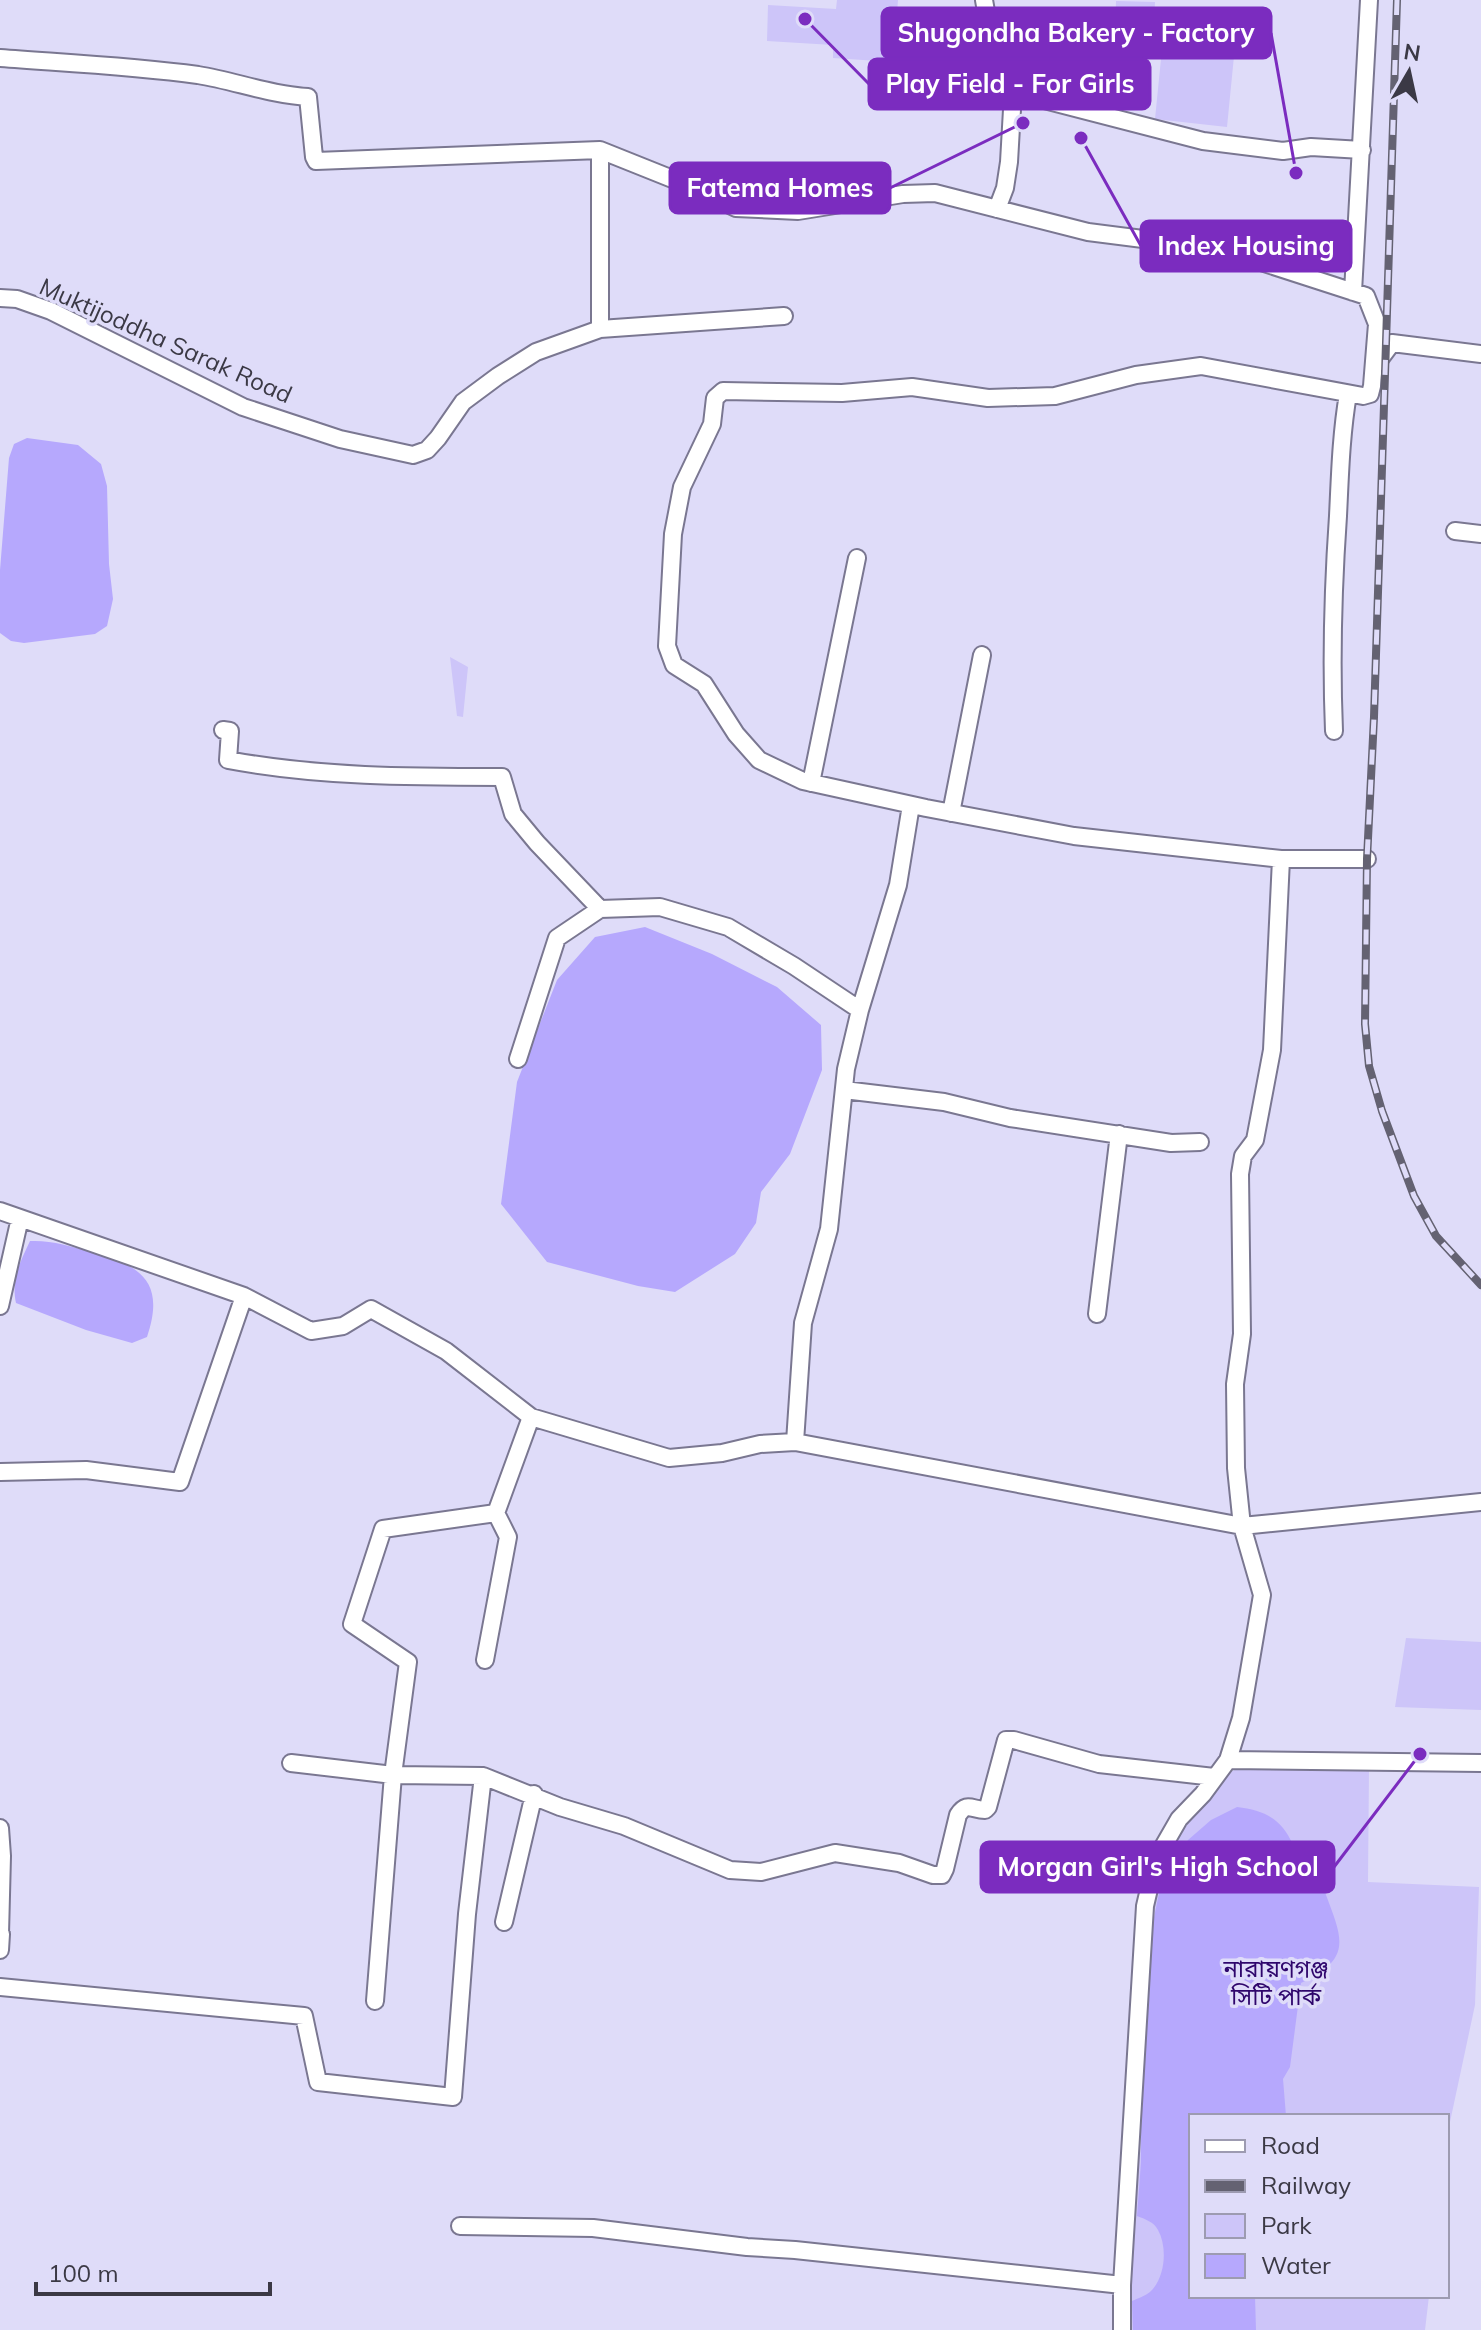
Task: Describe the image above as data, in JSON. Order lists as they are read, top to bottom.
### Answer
{
  "streets": {
    "street": ["Muktijoddha Sarak Road"]
  },
  "parks": ["নারায়ণগঞ্জ সিটি পার্ক"],
  "places": [
    "Play Field - For Girls",
    "Fatema Homes",
    "Index Housing",
    "Shugondha Bakery - Factory",
    "Morgan Girl's High School"
  ],
  "legend": [
    "Road",
    "Railway",
    "Park",
    "Water"
  ],
  "scale_bar": "100 m",
  "north": "top"
}
